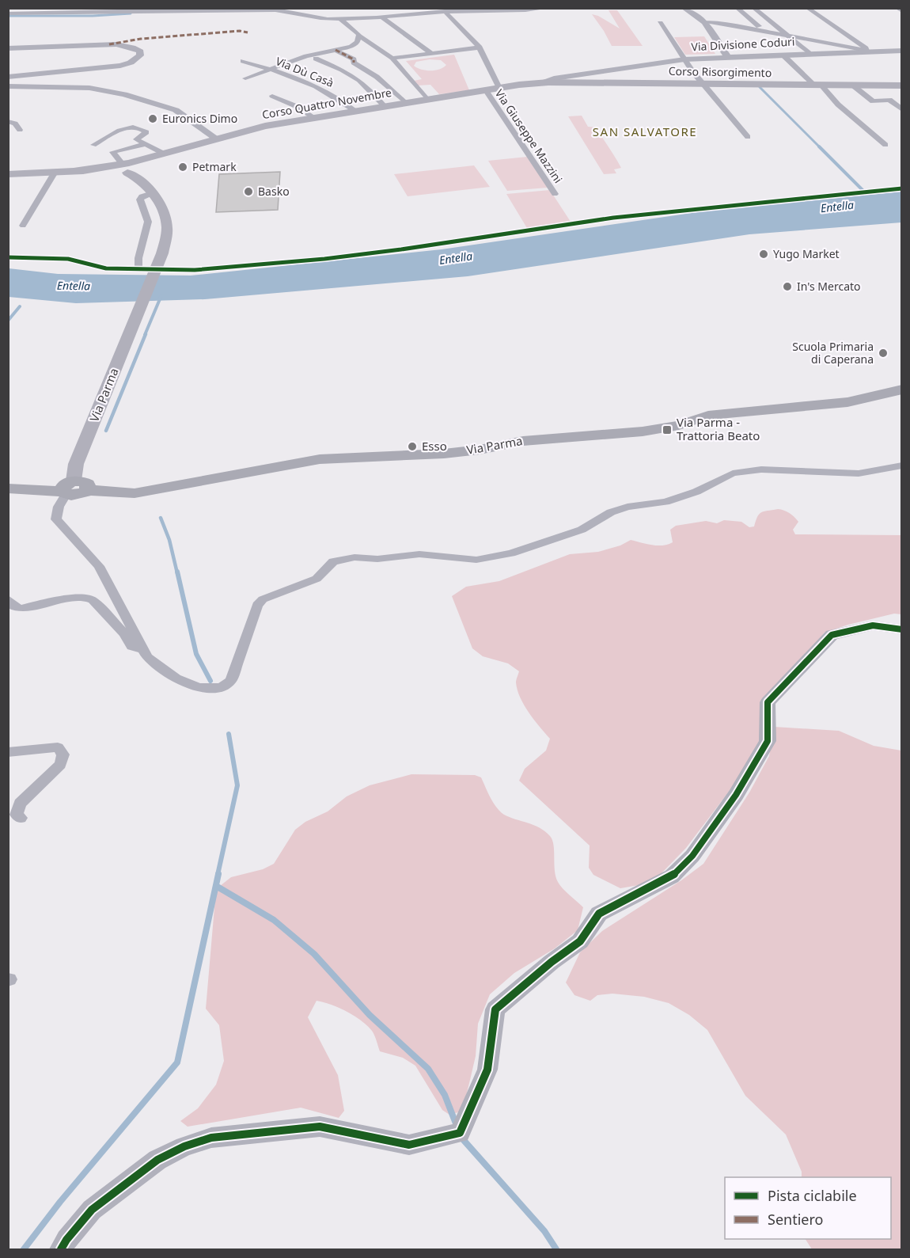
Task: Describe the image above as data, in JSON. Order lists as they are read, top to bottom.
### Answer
{
  "streets": {
    "main road": ["Corso Risorgimento", "Corso Quattro Novembre", "Via Parma"],
    "street": ["Via Divisione Coduri", "Via Dù Casà", "Via Giuseppe Mazzini"]
  },
  "crossings": [
    ["Via Divisione Coduri", "Corso Risorgimento"],
    ["Via Dù Casà", "Corso Quattro Novembre"],
    ["Corso Risorgimento", "Corso Quattro Novembre"],
    ["Corso Quattro Novembre", "Via Giuseppe Mazzini"],
    ["Corso Quattro Novembre", "Via Parma"]
  ],
  "districts": ["SAN SALVATORE"],
  "water": ["Entella"],
  "places": {
    "other": [
      "Euronics Dimo",
      "Petmark",
      "Basko",
      "Yugo Market",
      "In's Mercato",
      "Scuola Primaria di Caperana",
      "Esso"
    ],
    "transit": ["Via Parma - Trattoria Beato"]
  },
  "legend": ["Pista ciclabile", "Sentiero"]
}
